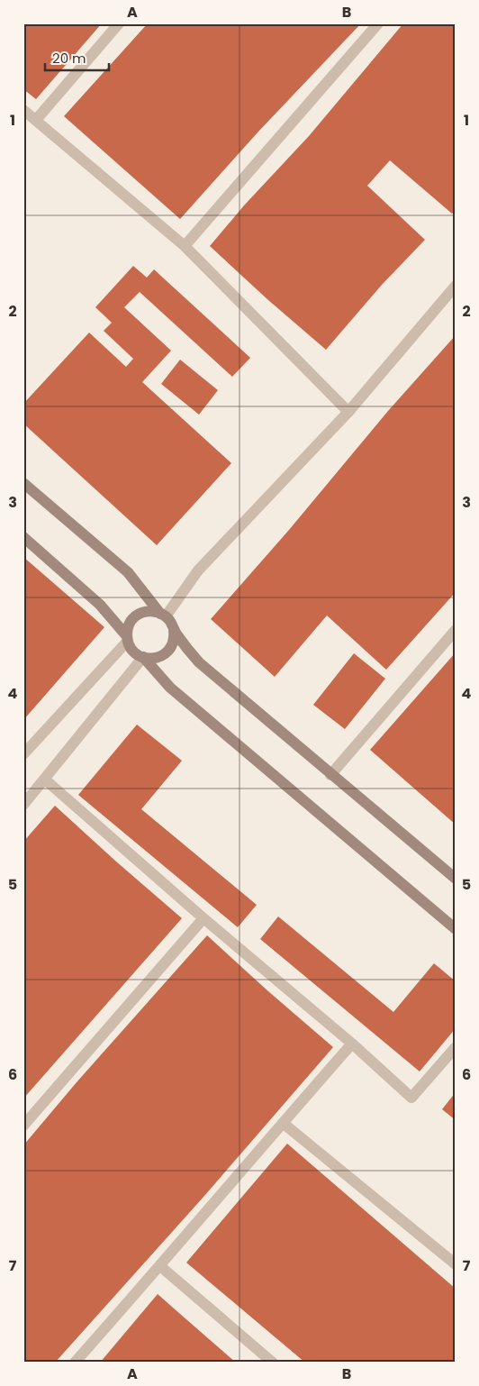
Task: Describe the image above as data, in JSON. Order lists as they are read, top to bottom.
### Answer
{
  "scale_bar": "20 m",
  "grid": {
    "columns": ["A", "B"],
    "rows": [
      "1",
      "2",
      "3",
      "4",
      "5",
      "6",
      "7"
    ]
  }
}
